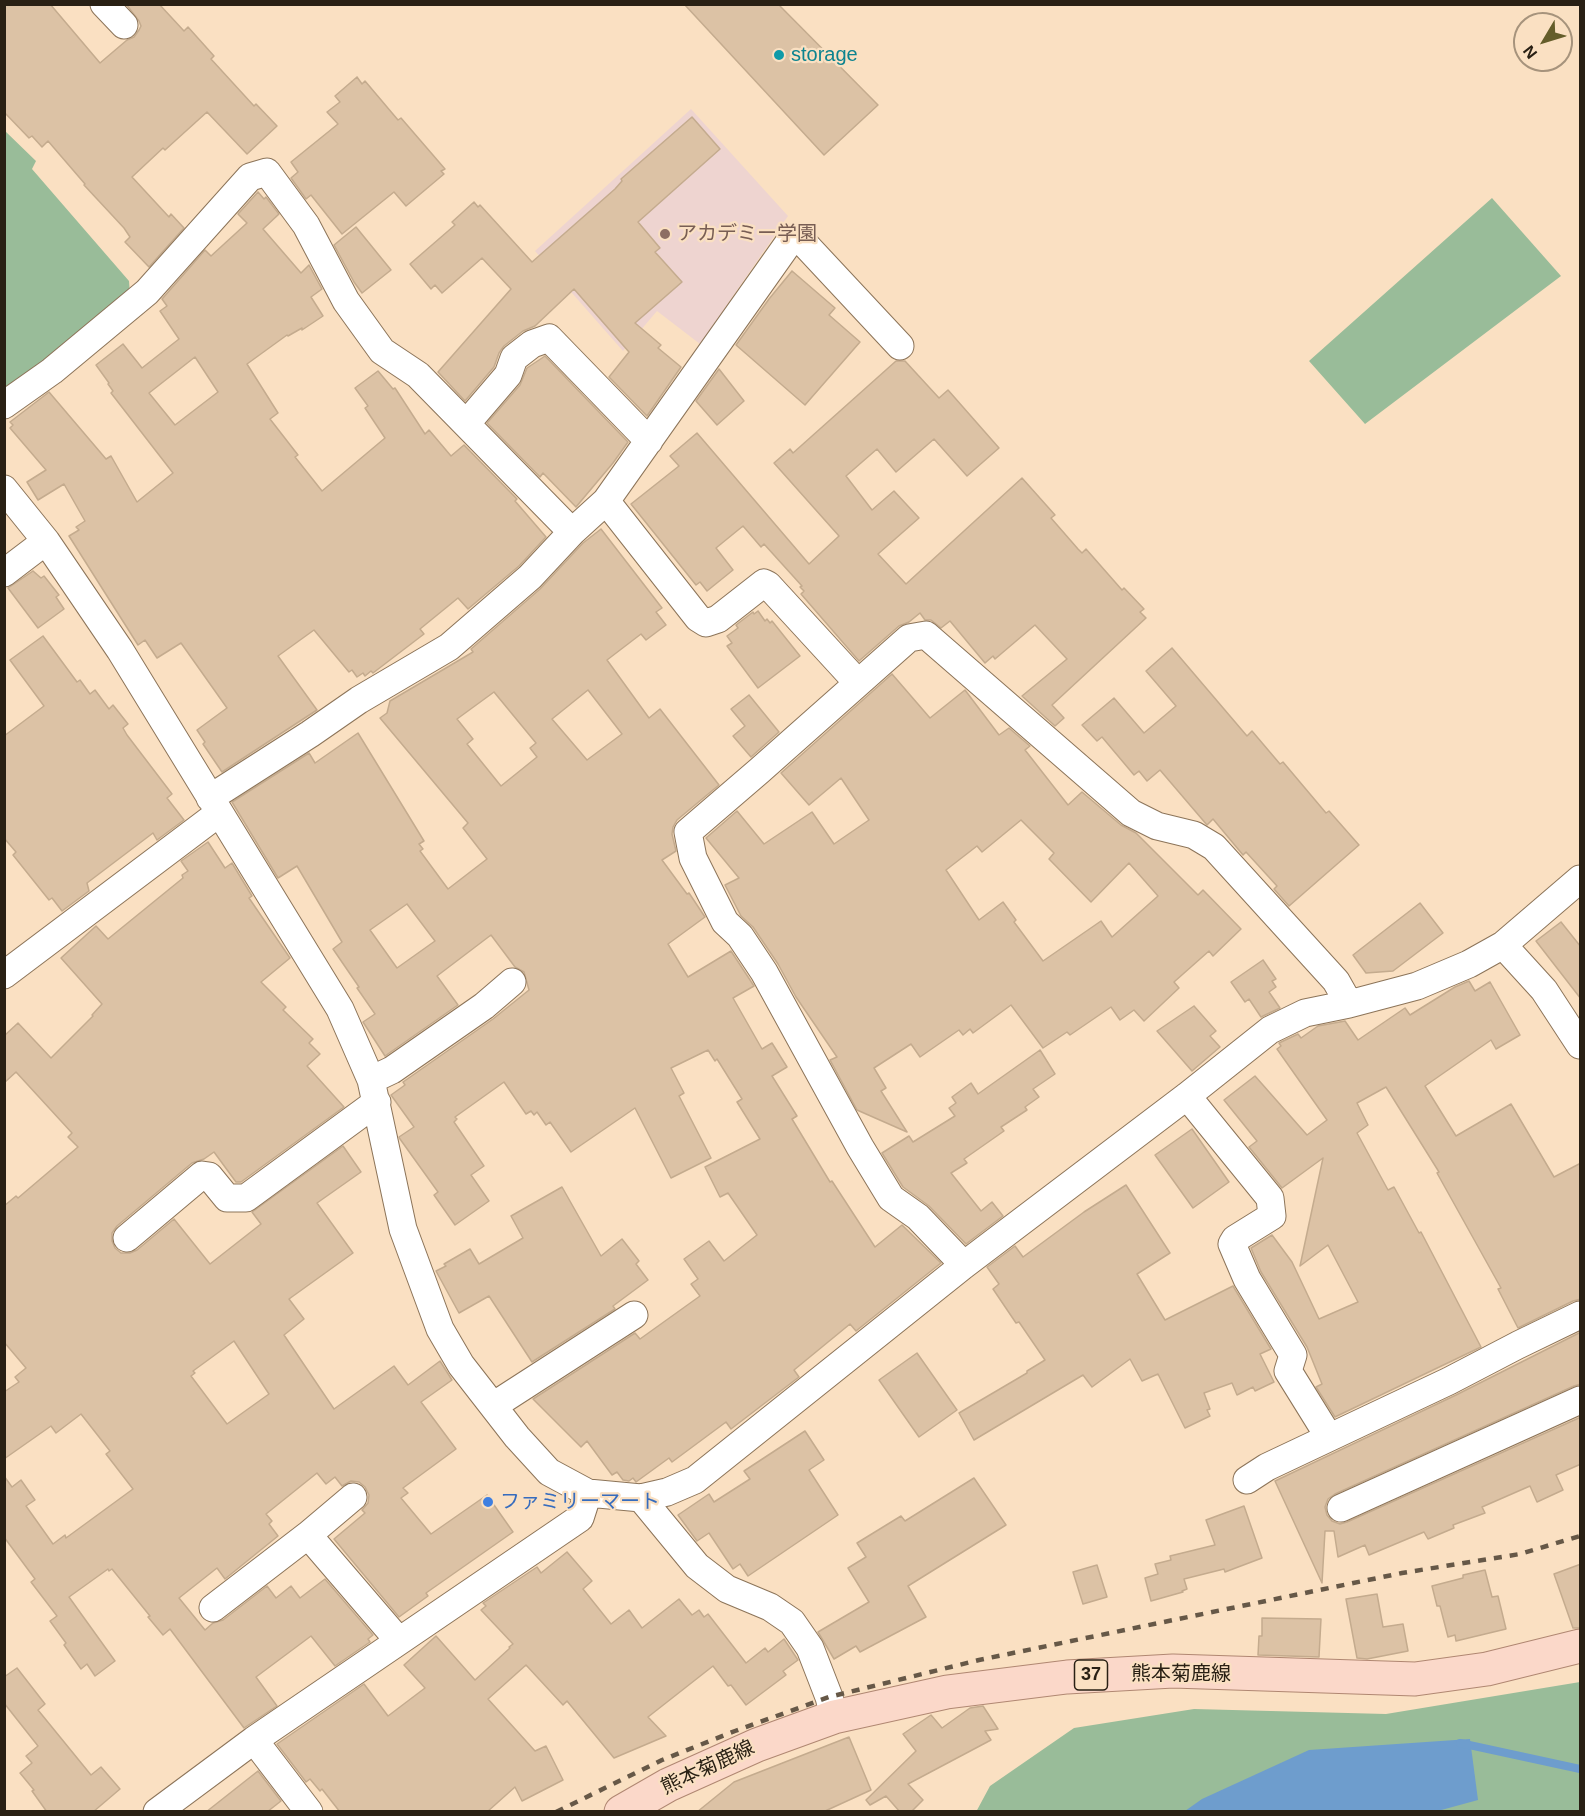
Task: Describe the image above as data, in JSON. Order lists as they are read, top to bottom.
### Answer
{
  "streets": {
    "main road": ["熊本菊鹿線", "37"]
  },
  "places": ["storage", "アカデミー学園", "ファミリーマート"],
  "north": "bottom left"
}
